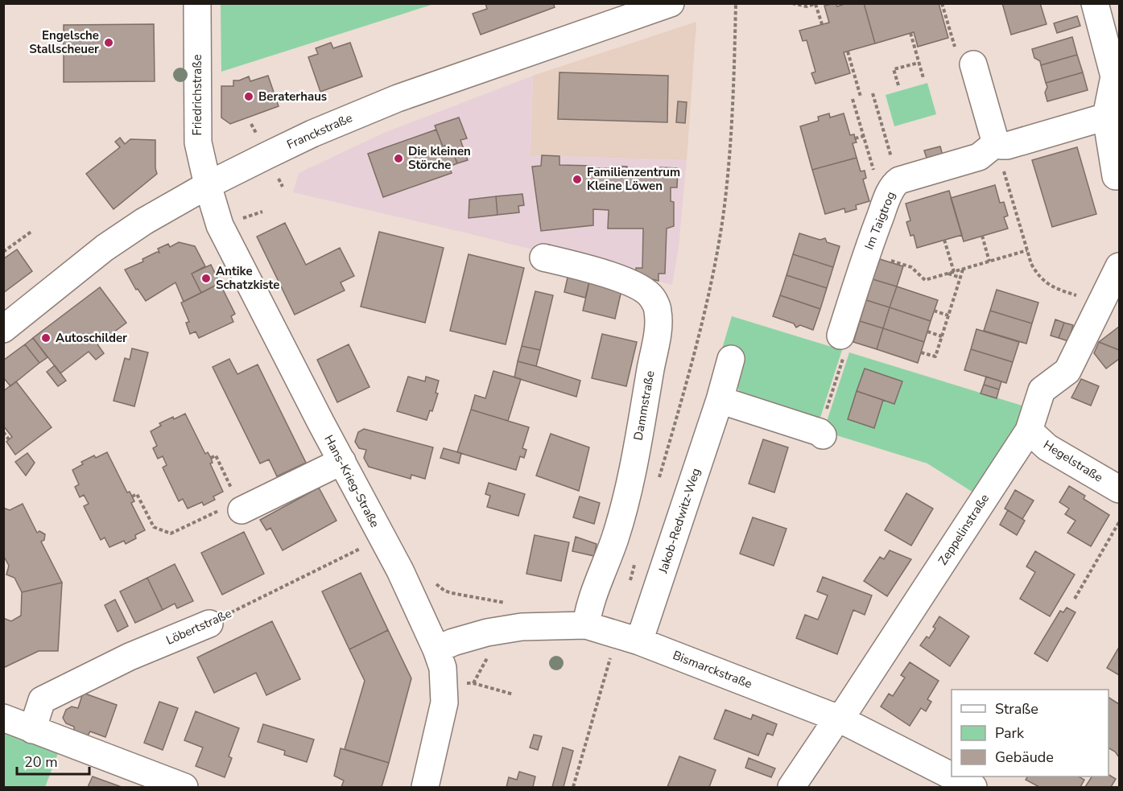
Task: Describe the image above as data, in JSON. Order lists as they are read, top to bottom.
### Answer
{
  "streets": {
    "street": [
      "Friedrichstraße",
      "Franckstraße",
      "Im Taigtrog",
      "Dammstraße",
      "Hegelstraße",
      "Hans-Krieg-Straße",
      "Jakob-Redwitz-Weg",
      "Zeppelinstraße",
      "Löbertstraße",
      "Bismarckstraße"
    ]
  },
  "crossings": [
    ["Friedrichstraße", "Franckstraße"],
    ["Friedrichstraße", "Hans-Krieg-Straße"],
    ["Franckstraße", "Hans-Krieg-Straße"],
    ["Dammstraße", "Bismarckstraße"],
    ["Hegelstraße", "Zeppelinstraße"],
    ["Hans-Krieg-Straße", "Löbertstraße"],
    ["Hans-Krieg-Straße", "Bismarckstraße"],
    ["Jakob-Redwitz-Weg", "Bismarckstraße"],
    ["Zeppelinstraße", "Bismarckstraße"]
  ],
  "places": [
    "Engelsche Stallscheuer",
    "Beraterhaus",
    "Die kleinen Störche",
    "Familienzentrum Kleine Löwen",
    "Antike Schatzkiste",
    "Autoschilder"
  ],
  "legend": ["Straße", "Park", "Gebäude"],
  "scale_bar": "20 m"
}
